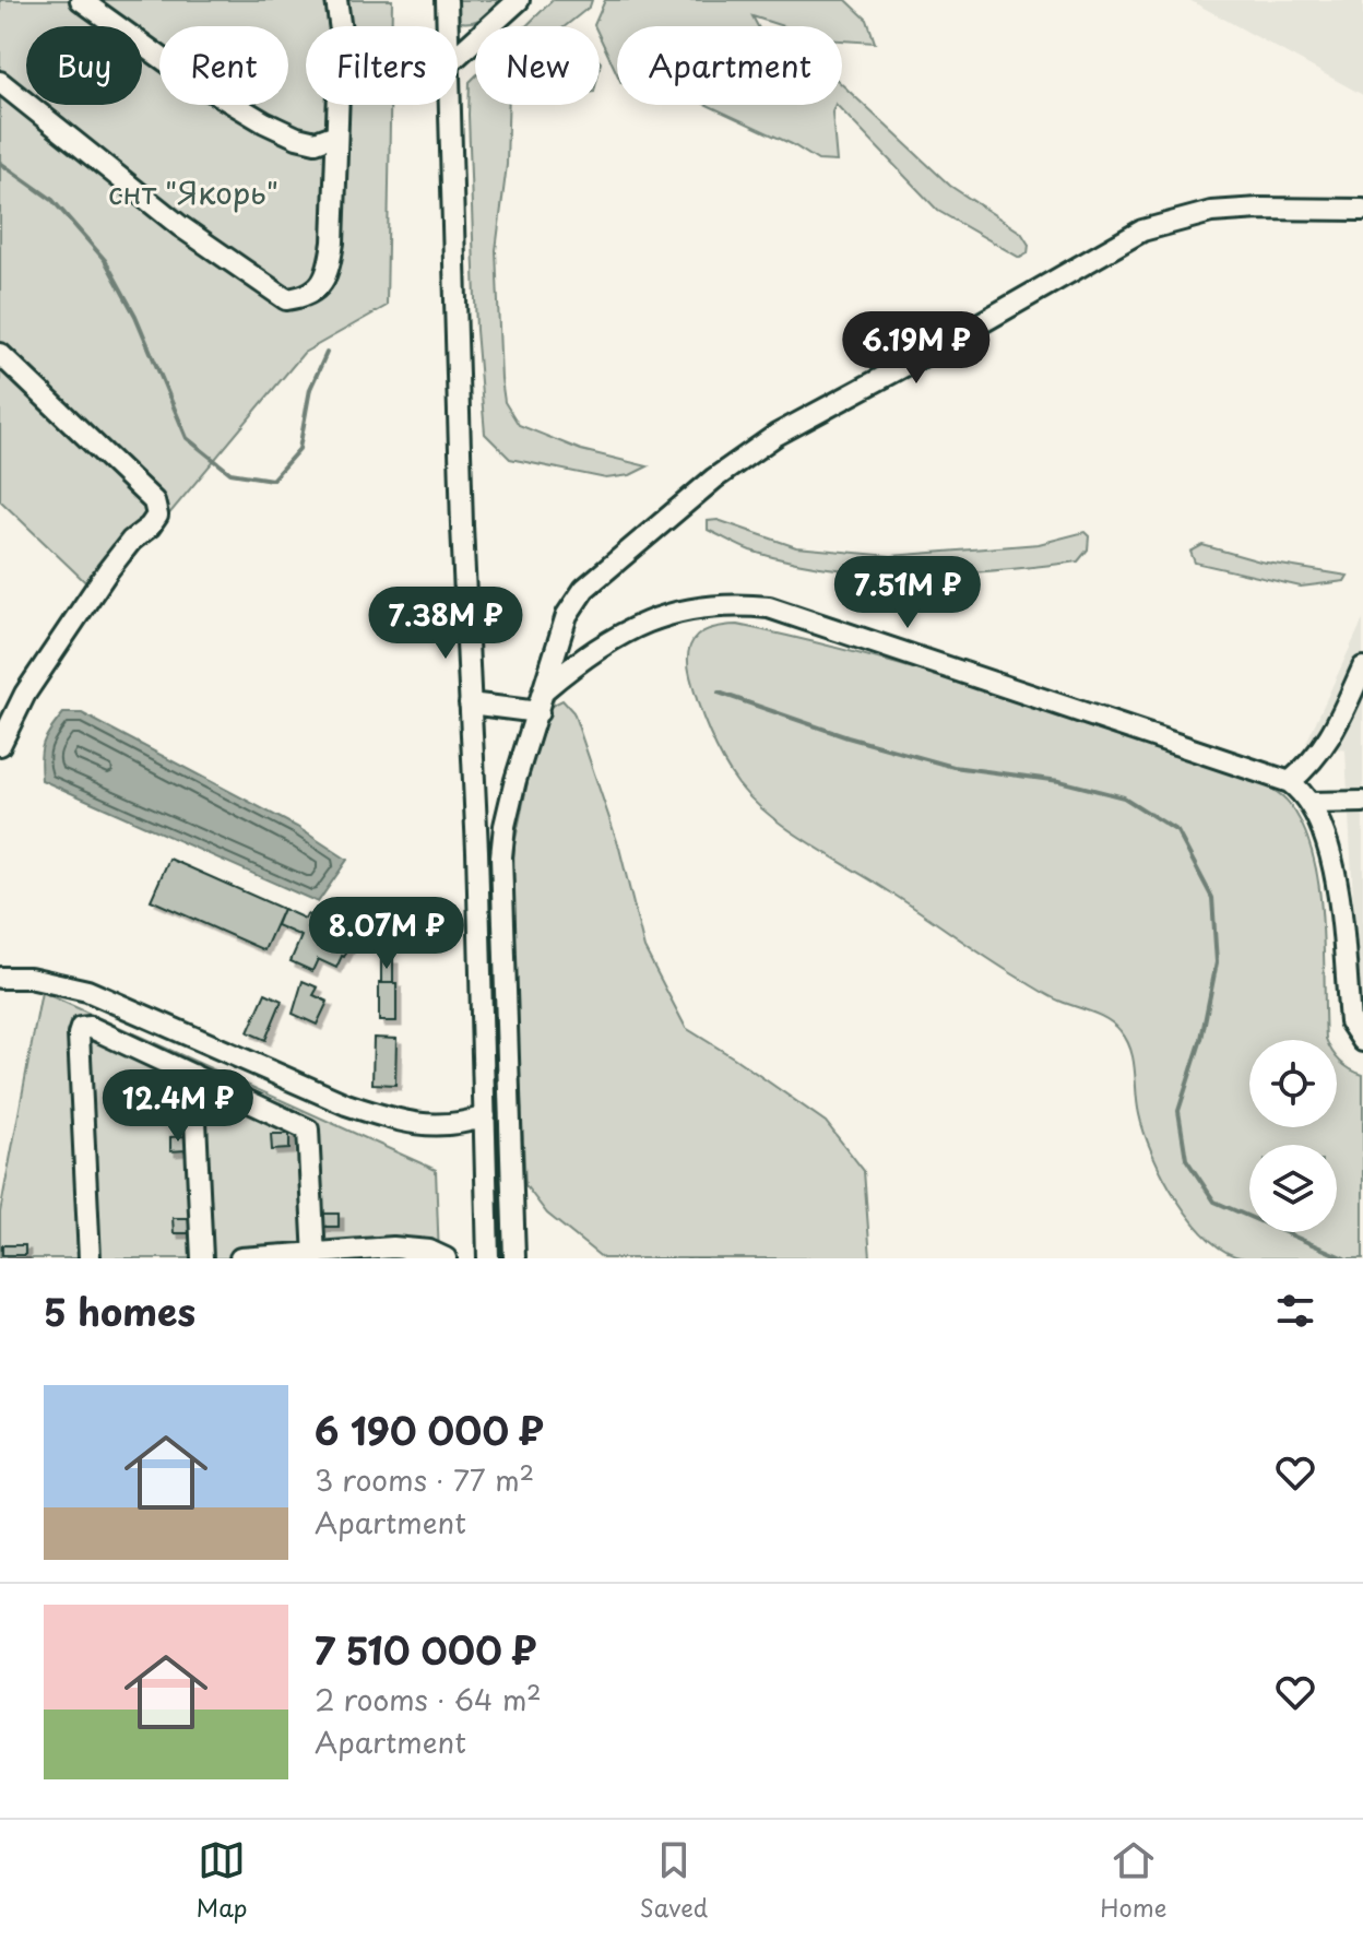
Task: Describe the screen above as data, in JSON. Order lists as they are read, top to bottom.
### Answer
{
  "parks": ["снт \"Якорь\""],
  "page": {
    "chip": [
      "Buy",
      "Rent",
      "Filters",
      "New",
      "Apartment"
    ],
    "price": [
      "6.19M ₽",
      "7.51M ₽",
      "7.38M ₽",
      "8.07M ₽",
      "12.4M ₽"
    ],
    "heading": "5 homes",
    "list": [
      {
        "name": "6 190 000 ₽",
        "note": "3 rooms · 77 m² · Apartment"
      },
      {
        "name": "7 510 000 ₽",
        "note": "2 rooms · 64 m² · Apartment"
      }
    ],
    "tabs": ["Map", "Saved", "Home"]
  }
}
